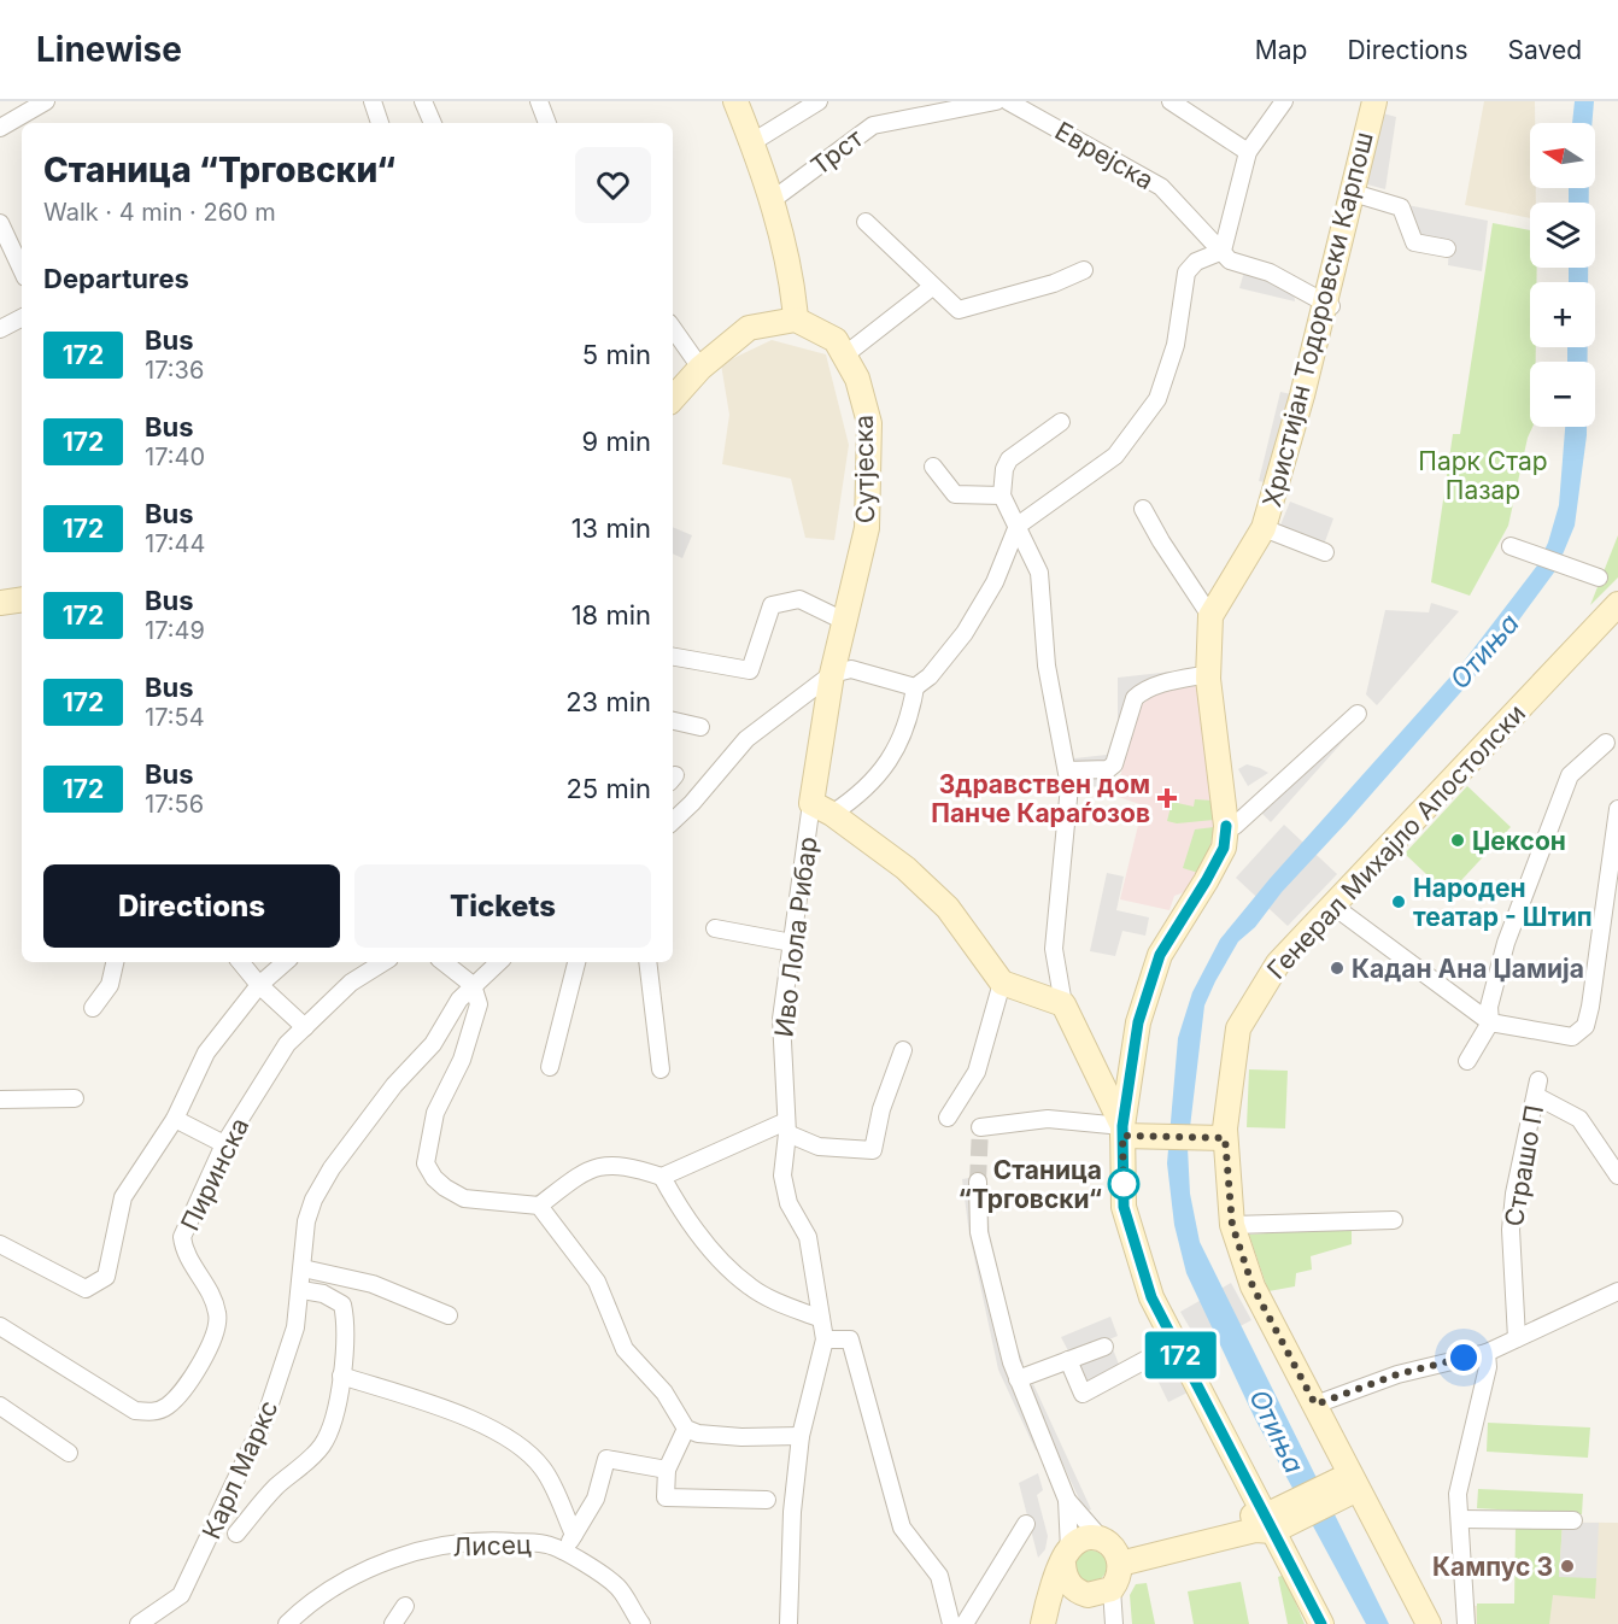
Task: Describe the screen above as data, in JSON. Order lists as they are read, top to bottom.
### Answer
{
  "streets": {
    "street": [
      "Трст",
      "Еврејска",
      "Христијан Тодоровски Карпош",
      "Сутјеска",
      "Генерал Михајло Апостолски",
      "Иво Лола Рибар",
      "Страшо П",
      "Пиринска",
      "Карл Маркс",
      "Лисец"
    ]
  },
  "crossings": [
    ["Сутјеска", "Иво Лола Рибар"]
  ],
  "water": ["Отиња"],
  "parks": ["Парк Стар Пазар"],
  "places": {
    "health": ["Здравствен дом Панче Караѓозов"],
    "other": [
      "Џексон",
      "Народен театар - Штип",
      "Кадан Ана Џамија",
      "Станица “Трговски“",
      "Кампус 3"
    ]
  },
  "lines": ["bus line 172"],
  "north": "left",
  "page": {
    "header": "Linewise",
    "nav": ["Map", "Directions", "Saved"],
    "on_map": "172",
    "map_buttons": ["+", "−"],
    "heading": [
      ["Станица “Трговски“", "Walk · 4 min · 260 m"],
      "Departures"
    ],
    "list": [
      {
        "mark": "172",
        "name": "Bus",
        "note": "17:36",
        "value": "5 min"
      },
      {
        "mark": "172",
        "name": "Bus",
        "note": "17:40",
        "value": "9 min"
      },
      {
        "mark": "172",
        "name": "Bus",
        "note": "17:44",
        "value": "13 min"
      },
      {
        "mark": "172",
        "name": "Bus",
        "note": "17:49",
        "value": "18 min"
      },
      {
        "mark": "172",
        "name": "Bus",
        "note": "17:54",
        "value": "23 min"
      },
      {
        "mark": "172",
        "name": "Bus",
        "note": "17:56",
        "value": "25 min"
      }
    ],
    "buttons": ["Directions", "Tickets"]
  }
}
